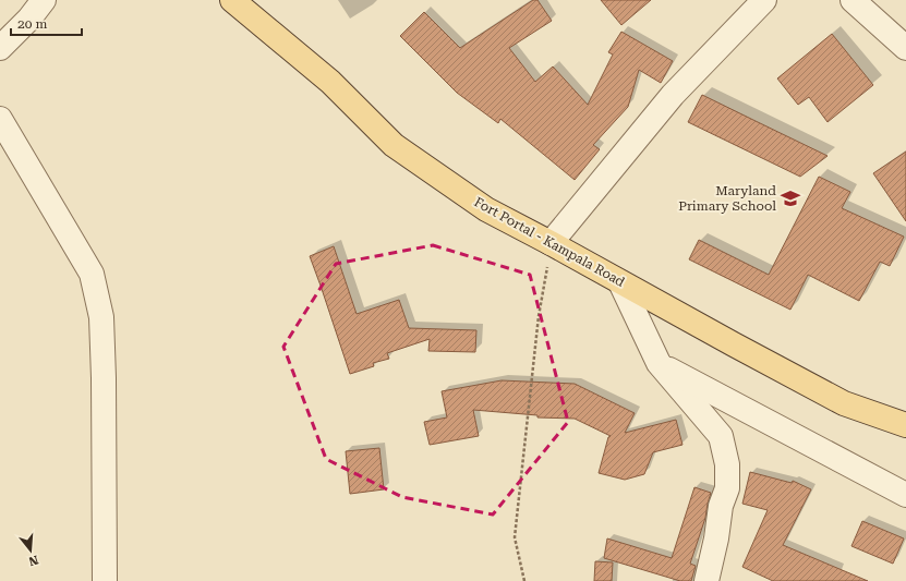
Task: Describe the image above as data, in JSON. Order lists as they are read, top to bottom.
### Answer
{
  "streets": {
    "main road": ["Fort Portal - Kampala Road"]
  },
  "places": {
    "school or university": ["Maryland Primary School"]
  },
  "scale_bar": "20 m",
  "north": "bottom"
}
